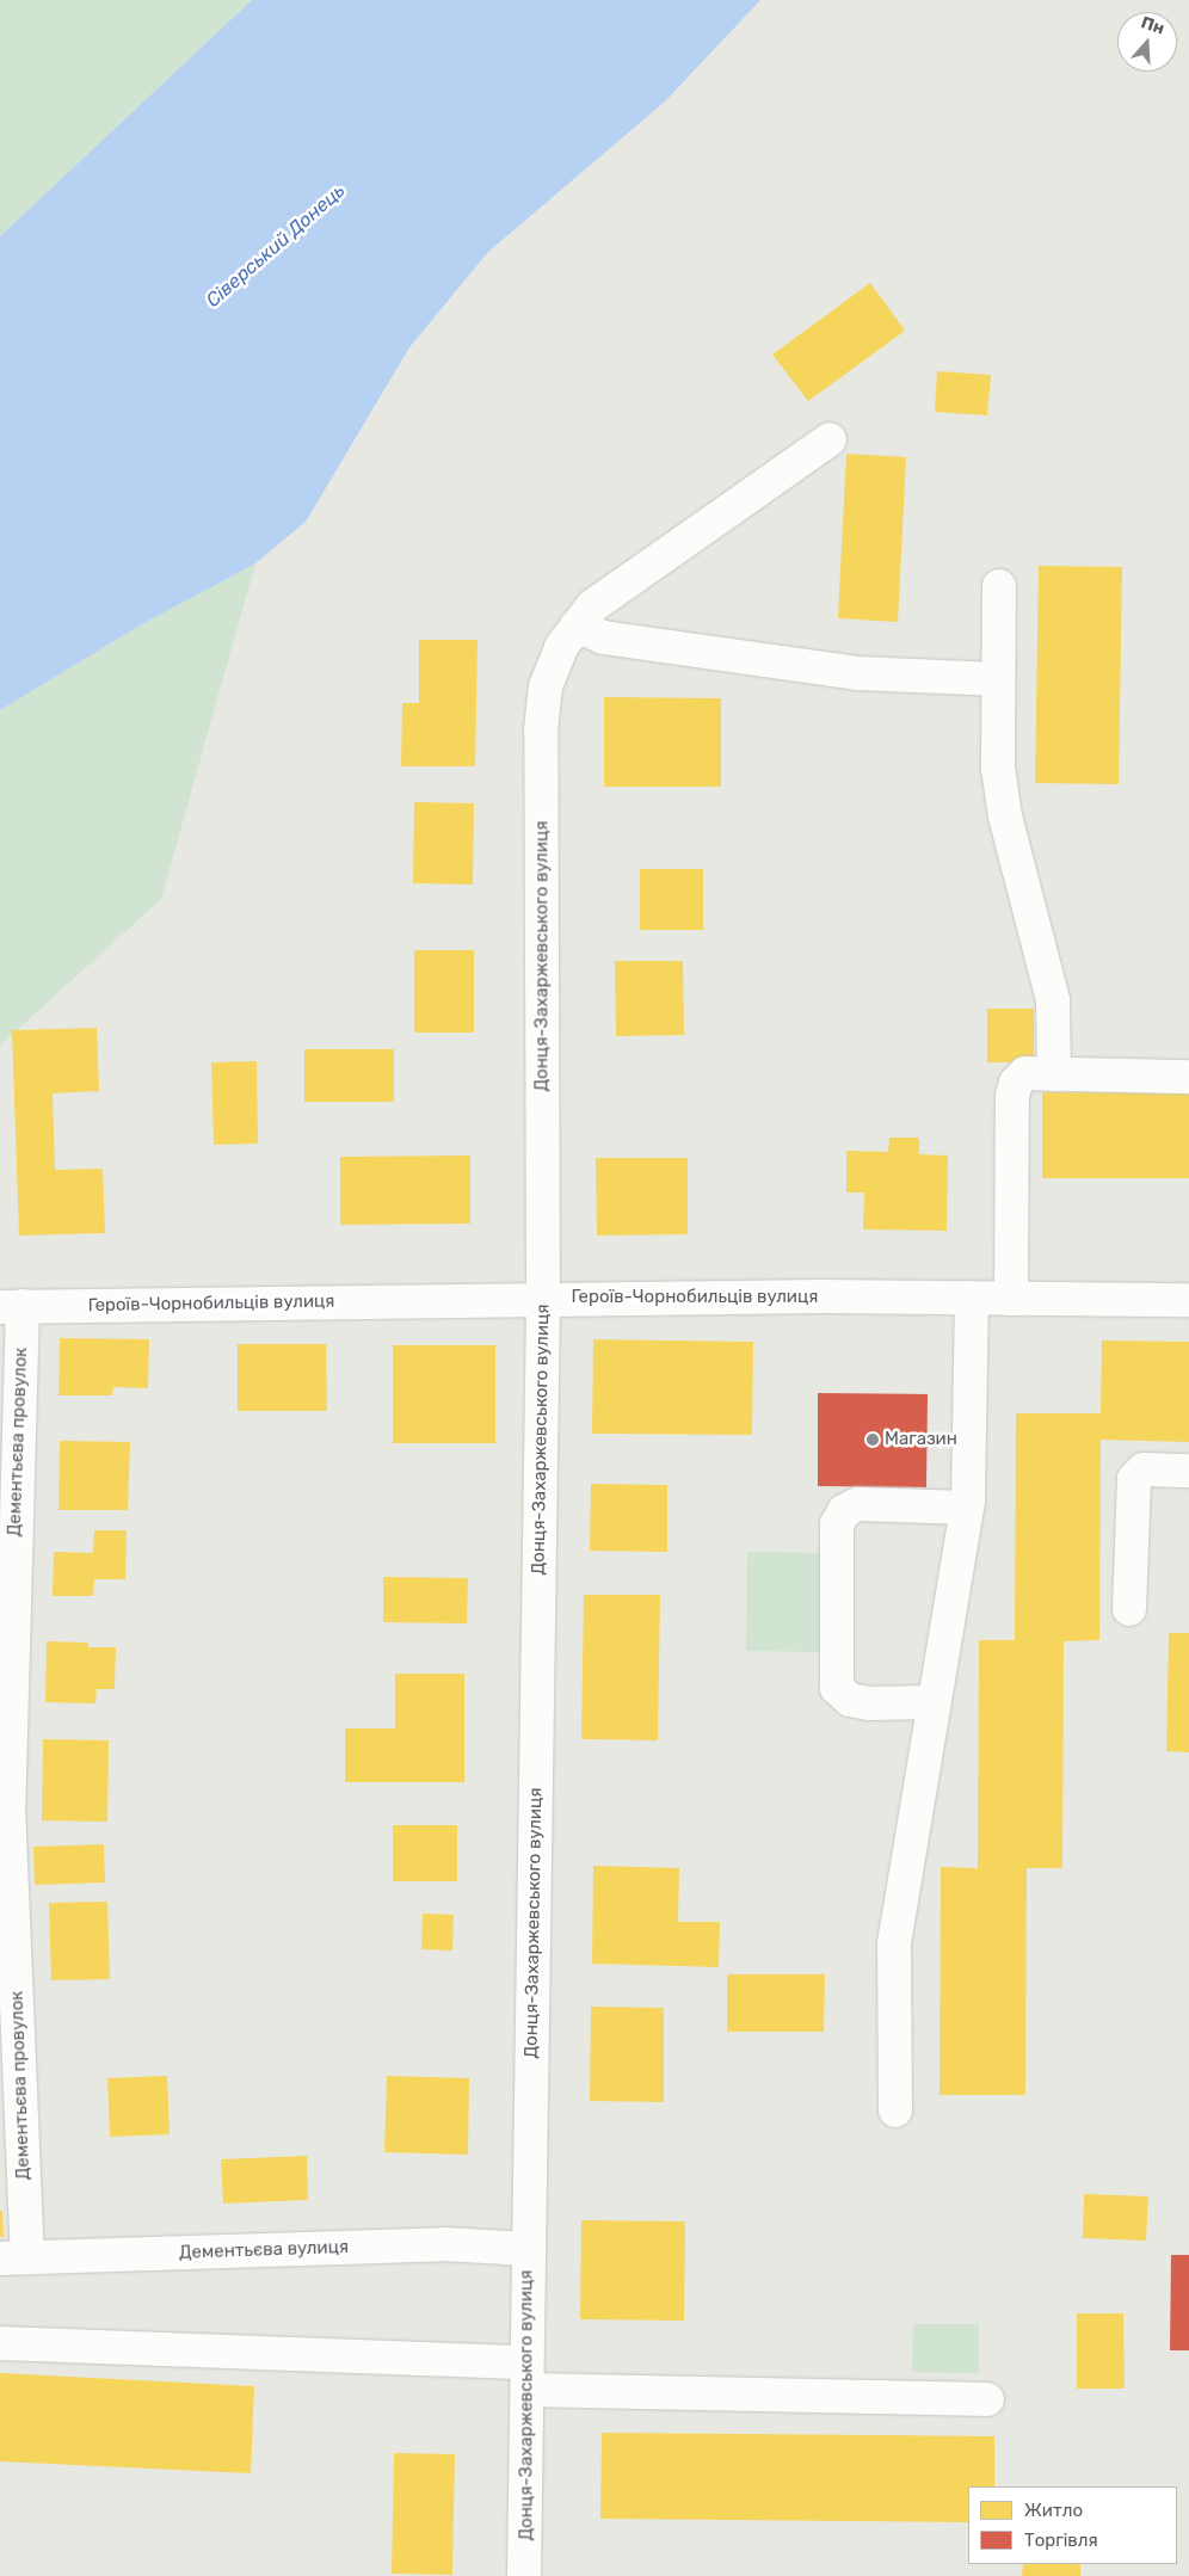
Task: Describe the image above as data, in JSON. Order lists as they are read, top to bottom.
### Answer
{
  "streets": {
    "street": [
      "Донця-Захаржевського вулиця",
      "Героїв-Чорнобильців вулиця",
      "Дементьєва провулок",
      "Дементьєва вулиця"
    ]
  },
  "crossings": [
    ["Донця-Захаржевського вулиця", "Героїв-Чорнобильців вулиця"],
    ["Донця-Захаржевського вулиця", "Дементьєва вулиця"],
    ["Героїв-Чорнобильців вулиця", "Дементьєва провулок"],
    ["Дементьєва провулок", "Дементьєва вулиця"]
  ],
  "water": ["Сіверський Донець"],
  "places": ["Магазин"],
  "legend": ["Житло", "Торгівля"],
  "north": "top"
}
